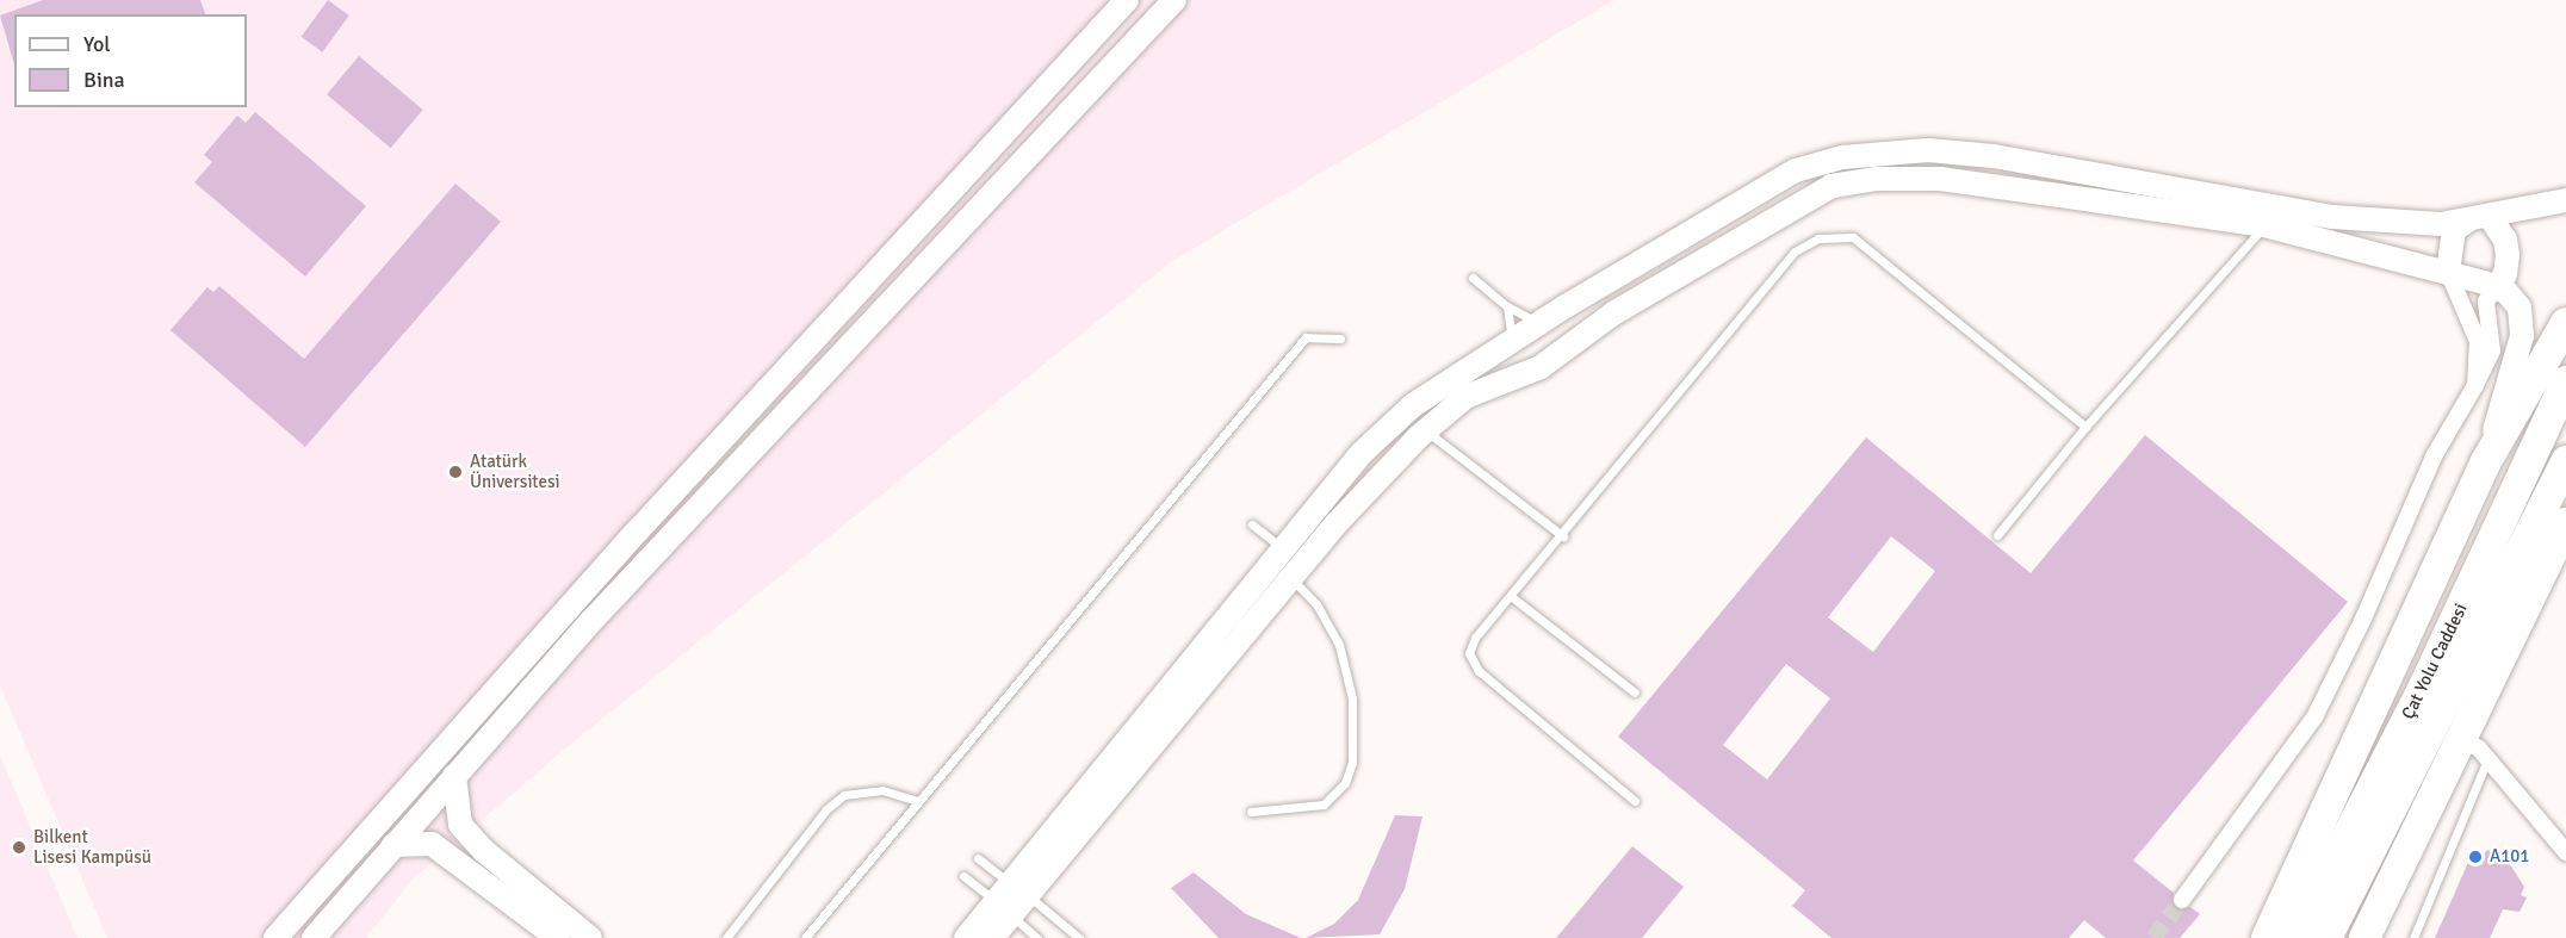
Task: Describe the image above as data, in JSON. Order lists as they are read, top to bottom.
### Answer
{
  "streets": {
    "highway": ["Çat Yolu Caddesi"]
  },
  "places": ["Atatürk Üniversitesi", "Bilkent Lisesi Kampüsü", "A101"],
  "legend": ["Yol", "Bina"]
}
